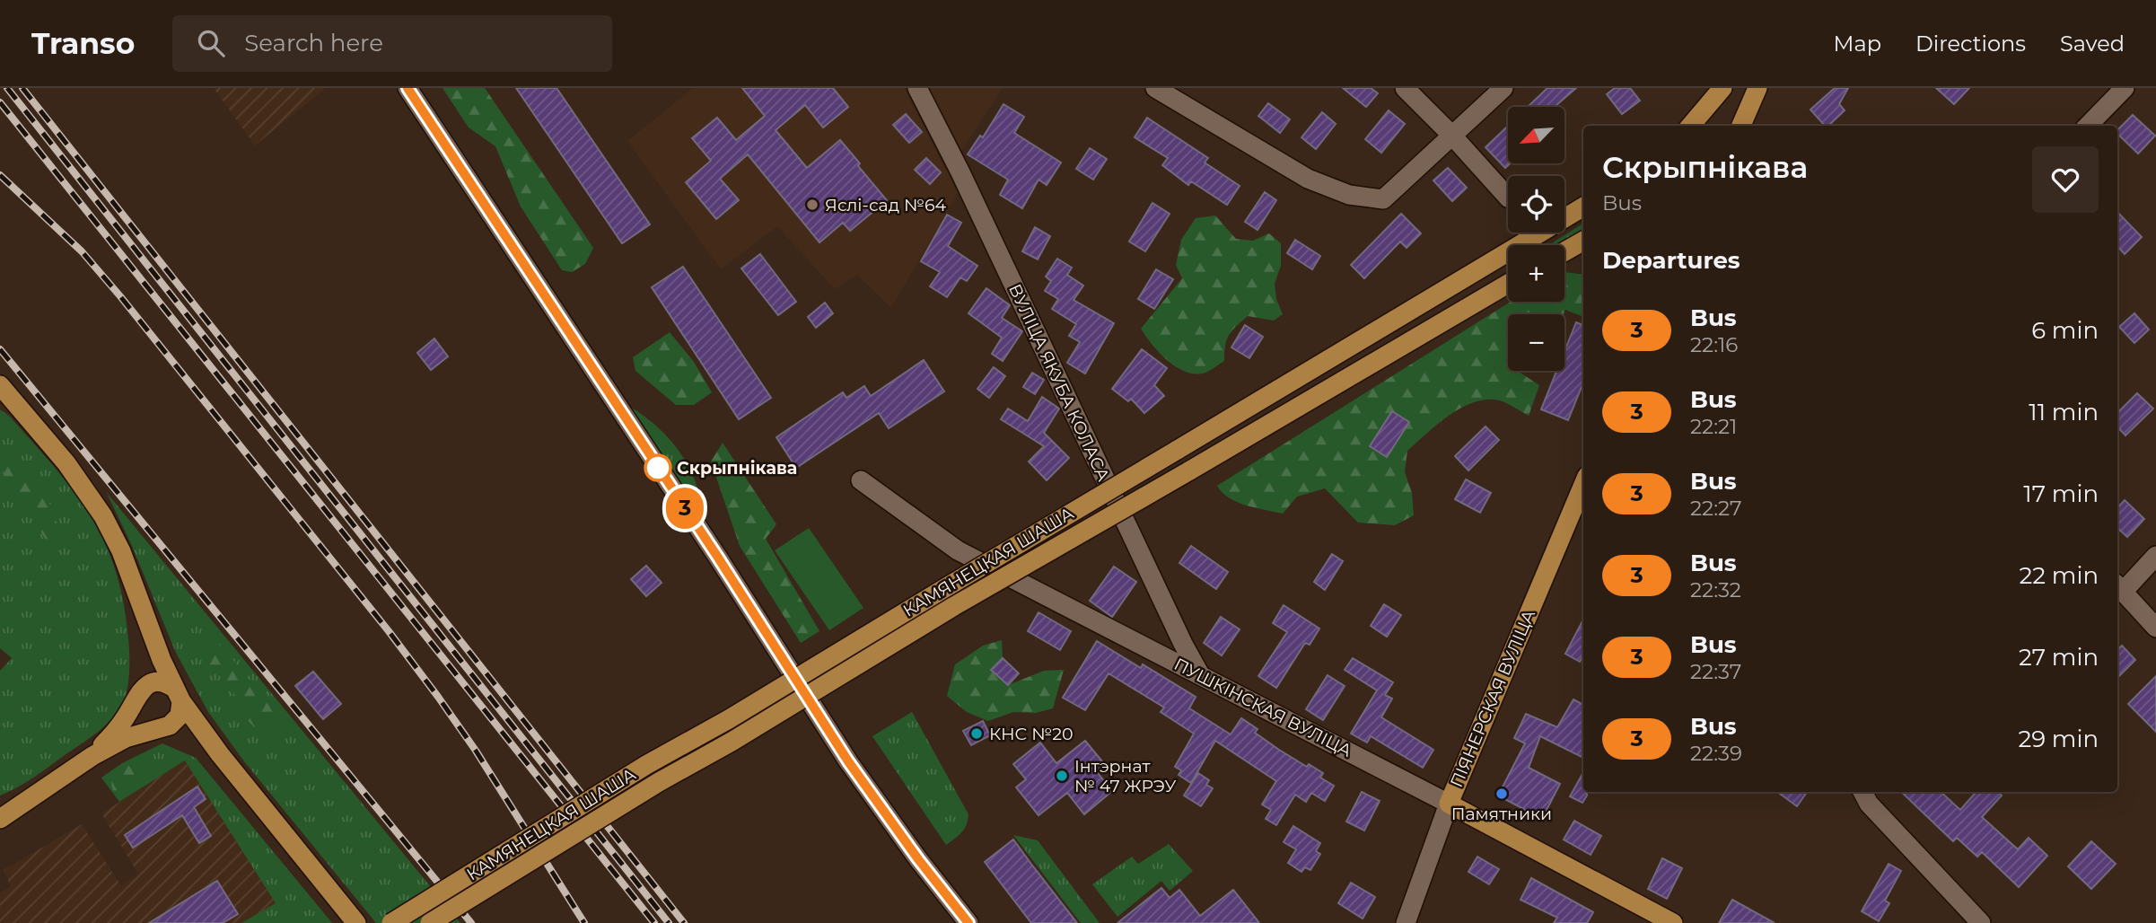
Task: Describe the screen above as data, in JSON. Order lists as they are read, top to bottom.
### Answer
{
  "streets": {
    "main road": ["КАМЯНЕЦКАЯ ШАША", "ПІЯНЕРСКАЯ ВУЛІЦА", "ПУШКІНСКАЯ ВУЛІЦА"],
    "street": ["ВУЛІЦА ЯКУБА КОЛАСА"]
  },
  "crossings": [
    ["ВУЛІЦА ЯКУБА КОЛАСА", "ПУШКІНСКАЯ ВУЛІЦА"],
    ["ПІЯНЕРСКАЯ ВУЛІЦА", "ПУШКІНСКАЯ ВУЛІЦА"]
  ],
  "places": [
    "Яслі-сад №64",
    "Скрыпнікава",
    "КНС №20",
    "Інтэрнат № 47 ЖРЭУ",
    "Памятники"
  ],
  "lines": ["bus line 3"],
  "north": "bottom left",
  "page": {
    "header": "Transo",
    "search": "Search here",
    "nav": ["Map", "Directions", "Saved"],
    "on_map": "3",
    "map_buttons": ["+", "−"],
    "heading": [
      ["Скрыпнікава", "Bus"],
      "Departures"
    ],
    "list": [
      {
        "mark": "3",
        "name": "Bus",
        "note": "22:16",
        "value": "6 min"
      },
      {
        "mark": "3",
        "name": "Bus",
        "note": "22:21",
        "value": "11 min"
      },
      {
        "mark": "3",
        "name": "Bus",
        "note": "22:27",
        "value": "17 min"
      },
      {
        "mark": "3",
        "name": "Bus",
        "note": "22:32",
        "value": "22 min"
      },
      {
        "mark": "3",
        "name": "Bus",
        "note": "22:37",
        "value": "27 min"
      },
      {
        "mark": "3",
        "name": "Bus",
        "note": "22:39",
        "value": "29 min"
      }
    ]
  }
}
